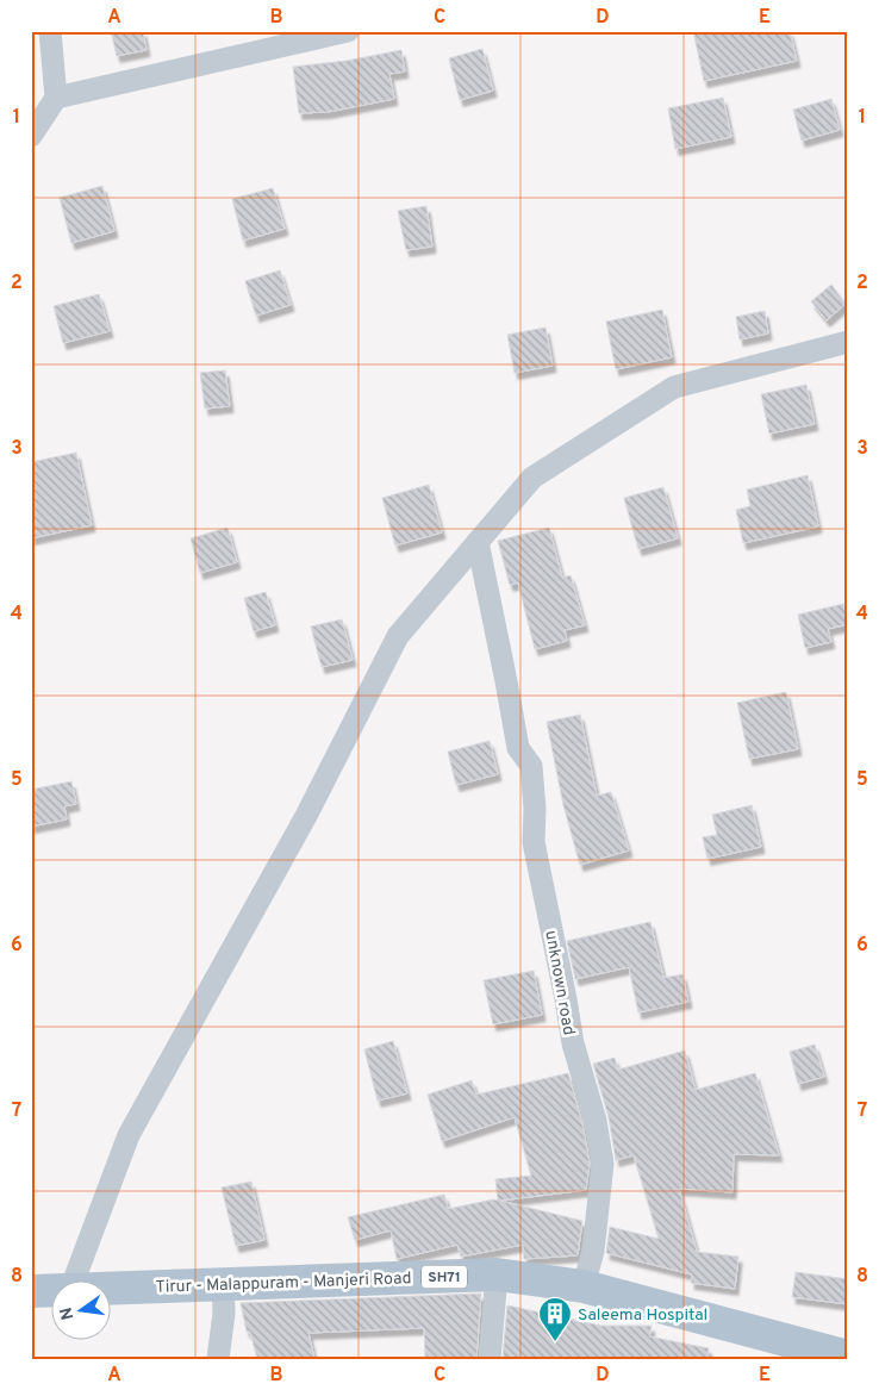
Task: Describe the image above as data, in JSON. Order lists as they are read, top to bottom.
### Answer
{
  "streets": {
    "main road": ["SH71", "Tirur - Malappuram - Manjeri Road"],
    "street": ["unknown road"]
  },
  "crossings": [
    ["unknown road", "Tirur - Malappuram - Manjeri Road"]
  ],
  "places": {
    "building": ["Saleema Hospital"]
  },
  "north": "left",
  "grid": {
    "columns": [
      "A",
      "B",
      "C",
      "D",
      "E"
    ],
    "rows": [
      "1",
      "2",
      "3",
      "4",
      "5",
      "6",
      "7",
      "8"
    ]
  }
}
